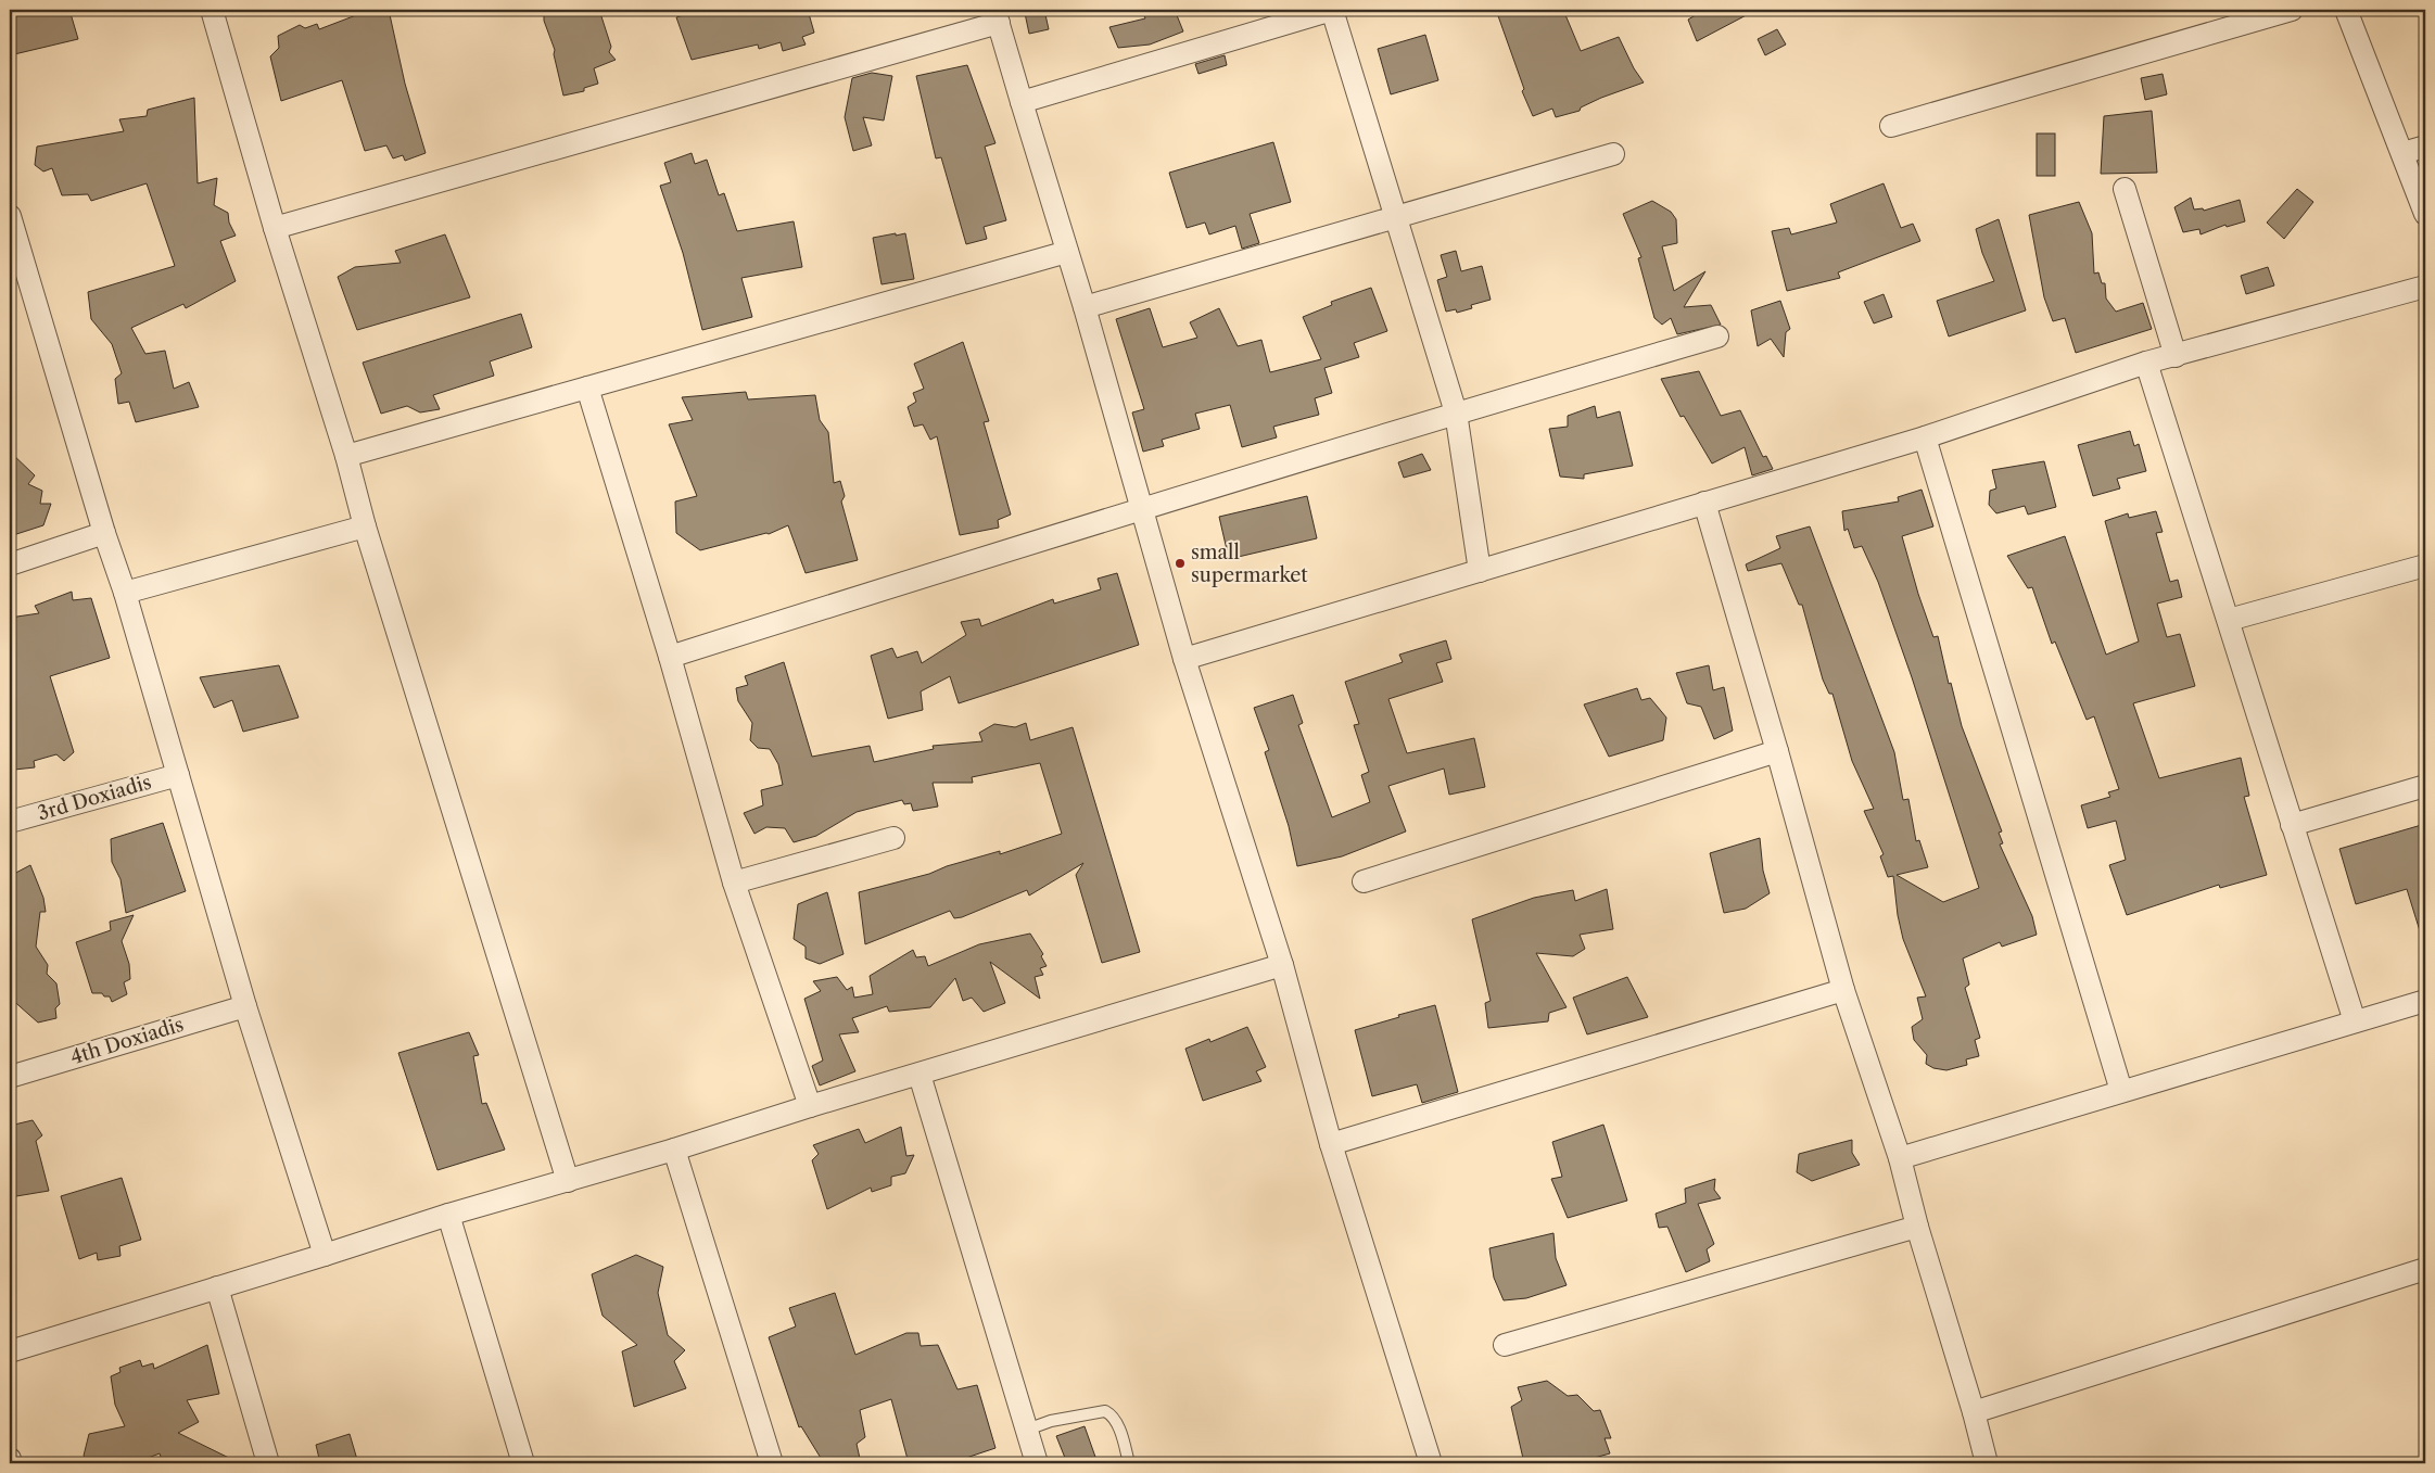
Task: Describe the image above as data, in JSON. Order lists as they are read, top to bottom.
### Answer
{
  "streets": {
    "street": ["3rd Doxiadis", "4th Doxiadis"]
  },
  "places": ["small supermarket"]
}
